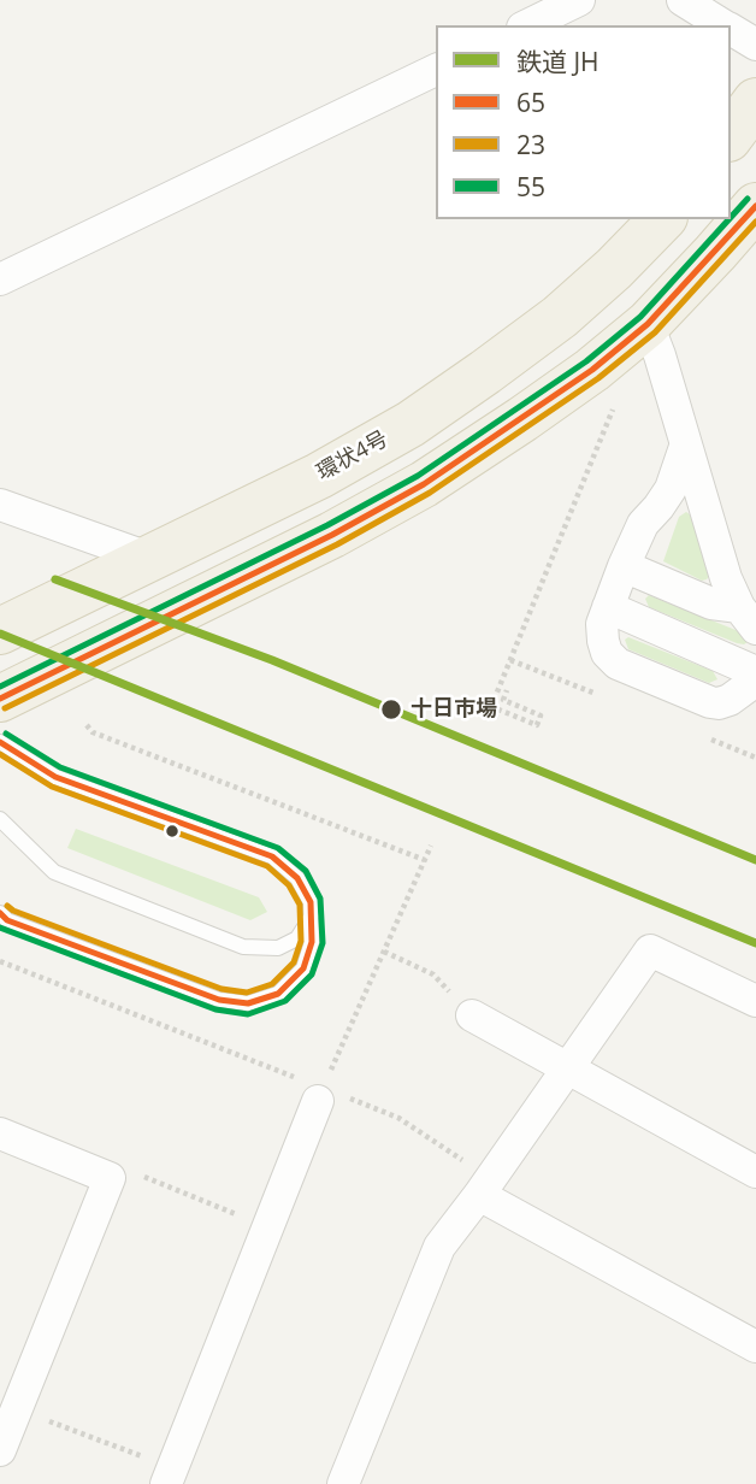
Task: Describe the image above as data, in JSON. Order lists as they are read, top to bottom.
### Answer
{
  "streets": {
    "main road": ["環状4号"]
  },
  "places": ["十日市場"],
  "lines": [
    "transit line 55",
    "transit line 65",
    "transit line 23",
    "rail line JH"
  ],
  "legend": [
    "鉄道 JH",
    "65",
    "23",
    "55"
  ]
}
